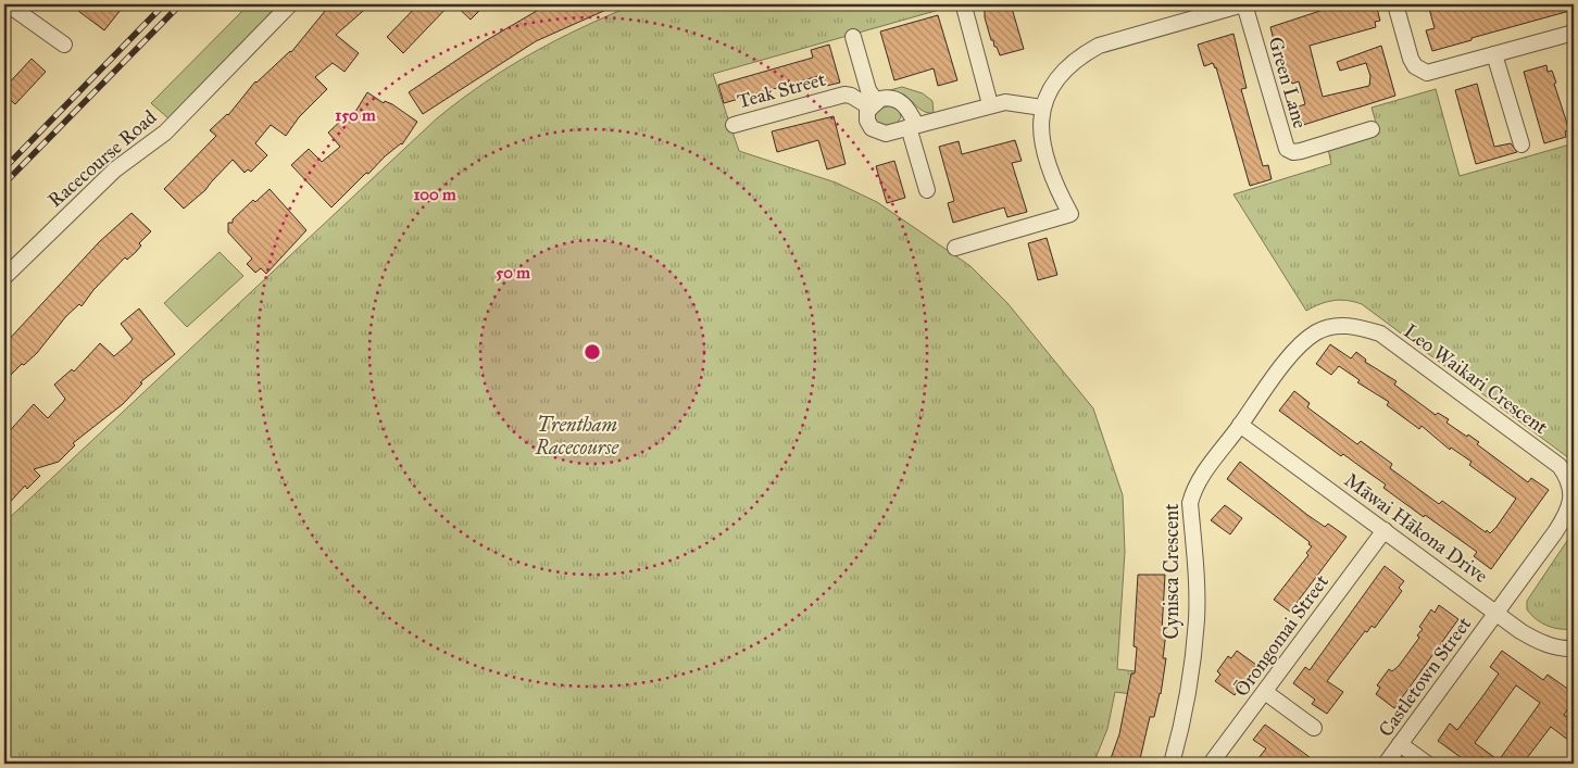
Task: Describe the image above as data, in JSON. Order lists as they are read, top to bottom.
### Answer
{
  "streets": {
    "street": [
      "Green Lane",
      "Teak Street",
      "Racecourse Road",
      "Leo Waikari Crescent",
      "Māwai Hākona Drive",
      "Cynisca Crescent",
      "Ōrongomai Street",
      "Castletown Street"
    ]
  },
  "crossings": [
    ["Leo Waikari Crescent", "Māwai Hākona Drive"],
    ["Leo Waikari Crescent", "Cynisca Crescent"],
    ["Leo Waikari Crescent", "Castletown Street"],
    ["Māwai Hākona Drive", "Cynisca Crescent"],
    ["Māwai Hākona Drive", "Ōrongomai Street"],
    ["Māwai Hākona Drive", "Castletown Street"]
  ],
  "parks": ["Trentham Racecourse"],
  "rings": ["150 m", "100 m", "50 m"]
}
